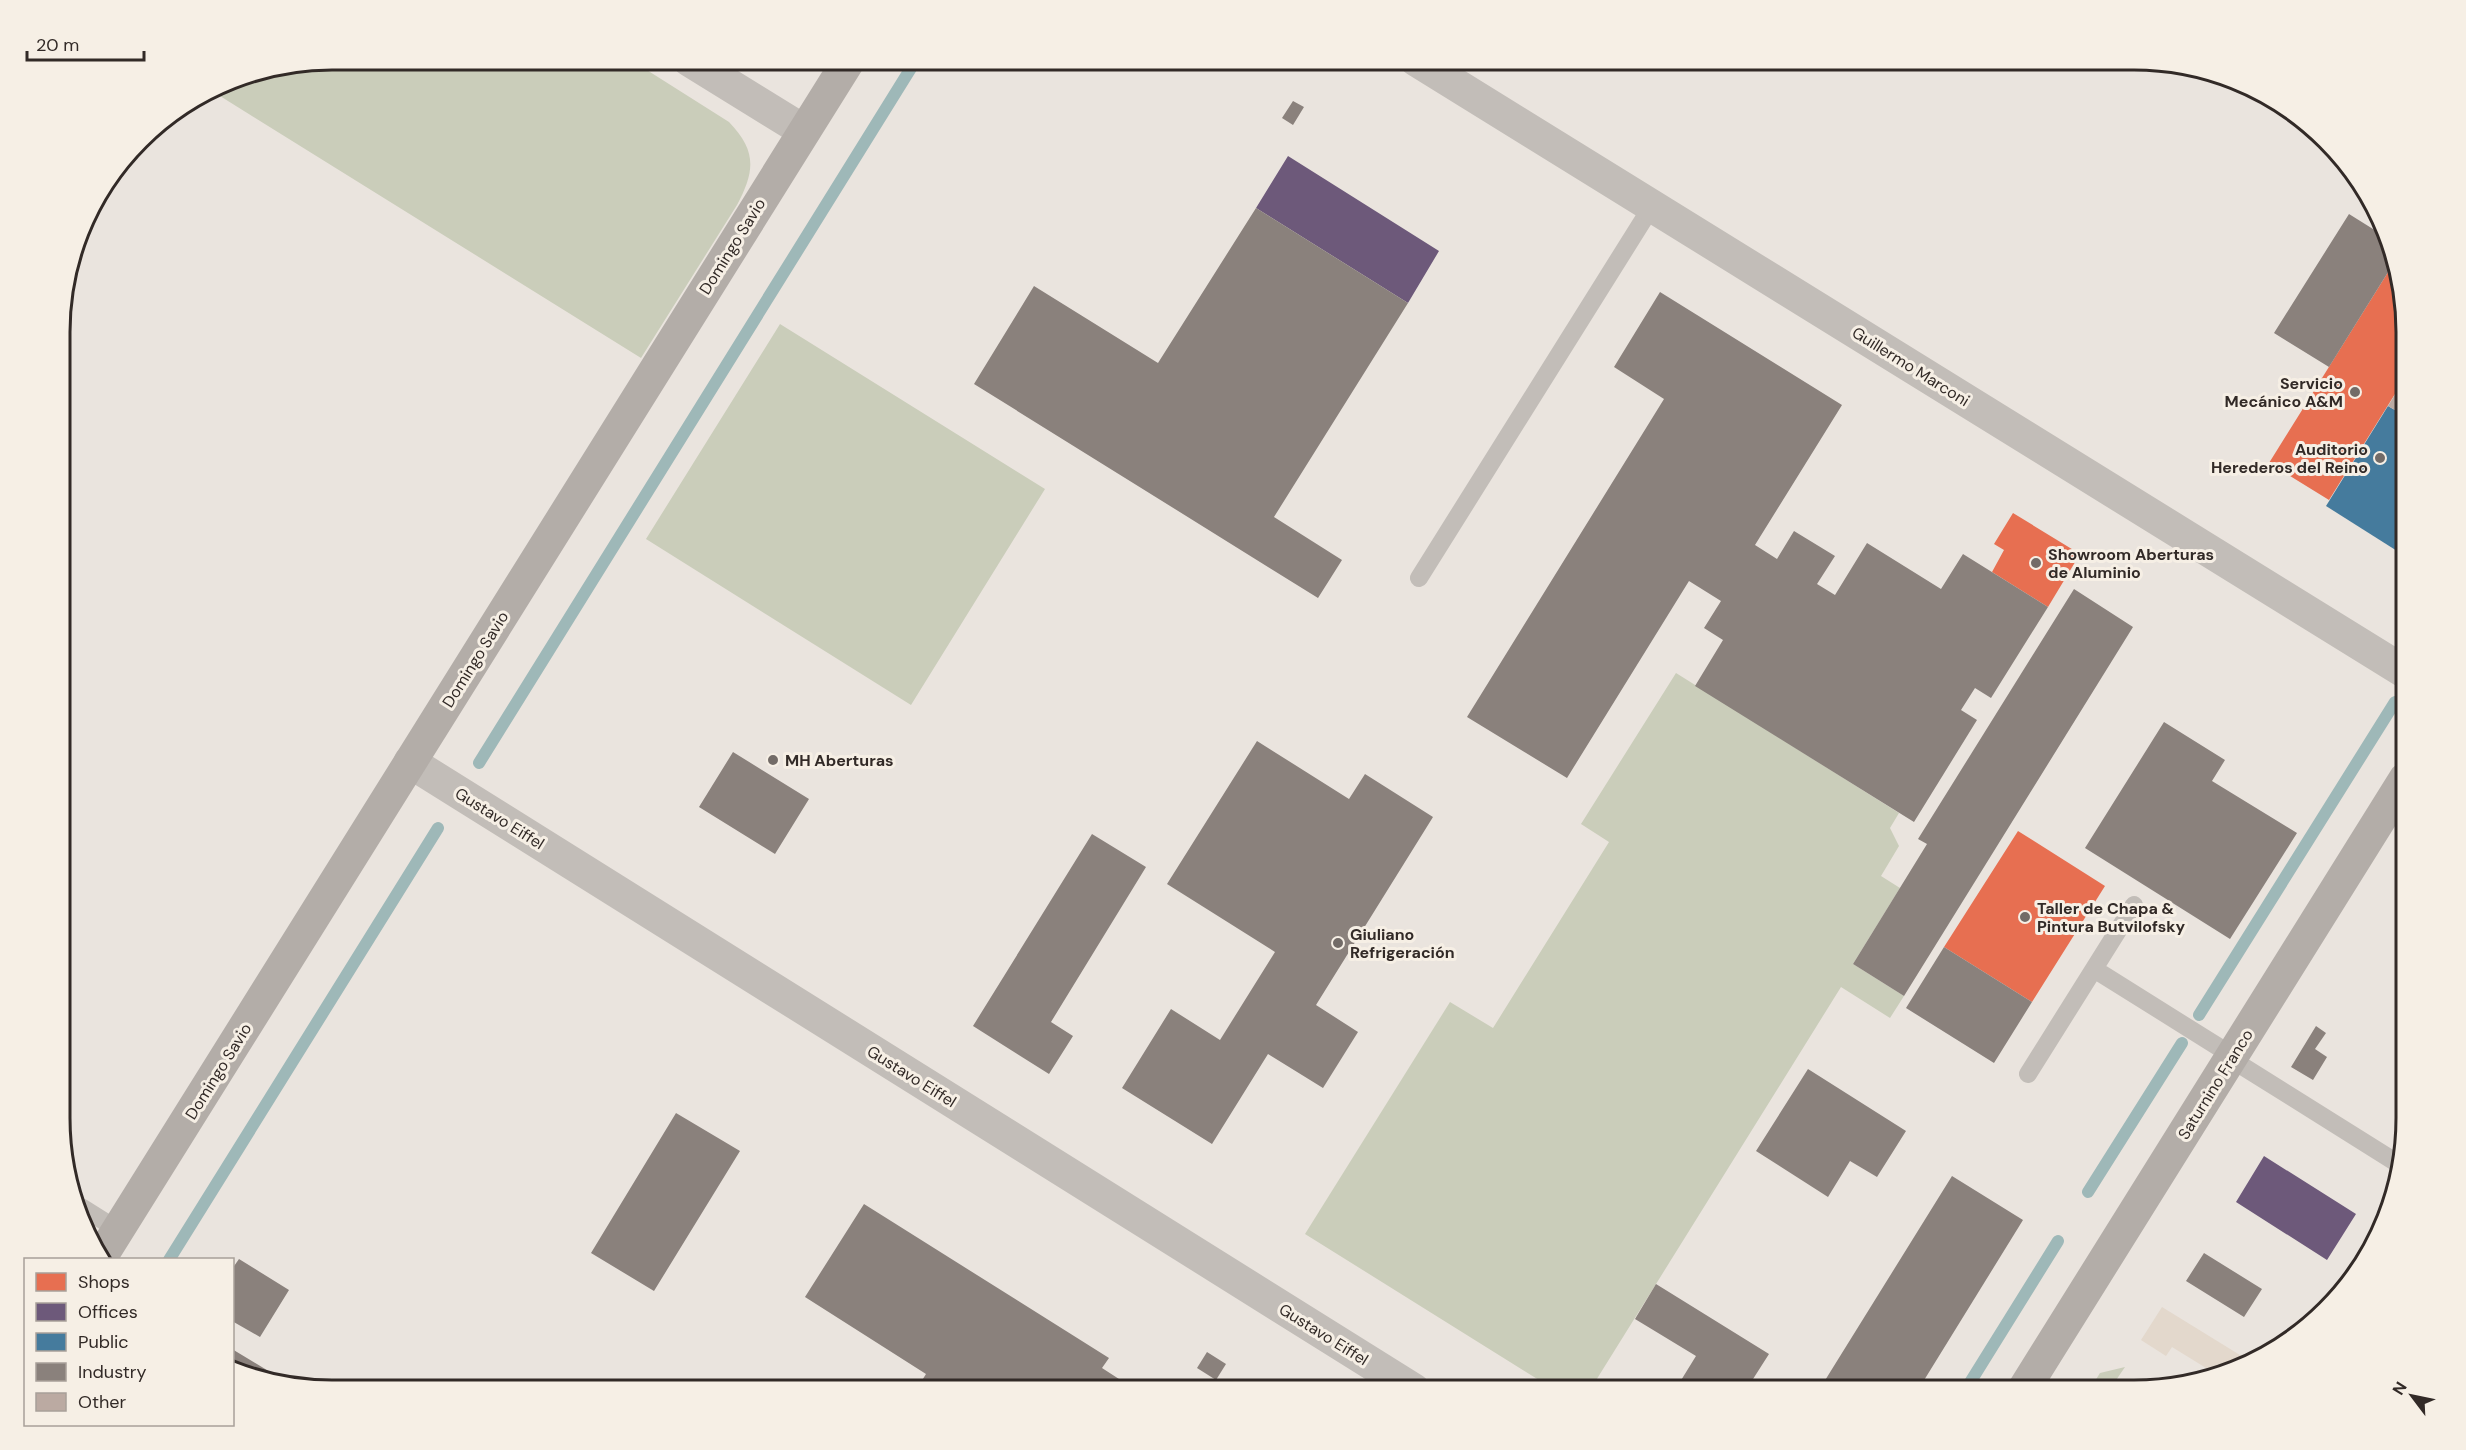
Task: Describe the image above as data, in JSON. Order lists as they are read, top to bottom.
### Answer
{
  "streets": {
    "street": [
      "Domingo Savio",
      "Guillermo Marconi",
      "Gustavo Eiffel",
      "Saturnino Franco"
    ]
  },
  "crossings": [
    ["Domingo Savio", "Gustavo Eiffel"]
  ],
  "places": [
    "Servicio Mecánico A&M",
    "Auditorio Herederos del Reino",
    "Showroom Aberturas de Aluminio",
    "MH Aberturas",
    "Taller de Chapa & Pintura Butvilofsky",
    "Giuliano Refrigeración"
  ],
  "legend": [
    "Shops",
    "Offices",
    "Public",
    "Industry",
    "Other"
  ],
  "scale_bar": "20 m",
  "north": "top left"
}
